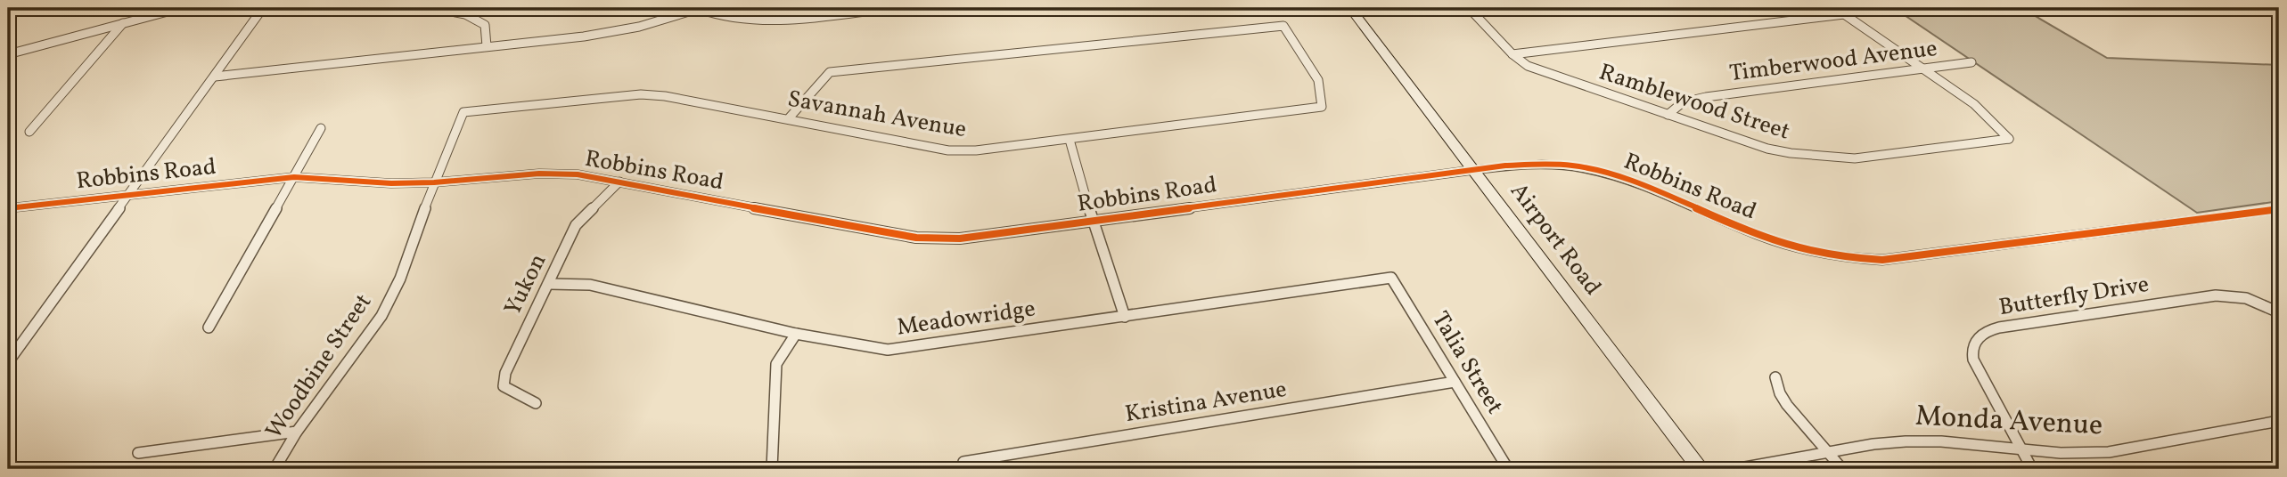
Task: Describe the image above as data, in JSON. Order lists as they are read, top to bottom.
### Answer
{
  "streets": {
    "main road": ["Airport Road"],
    "street": [
      "Timberwood Avenue",
      "Ramblewood Street",
      "Savannah Avenue",
      "Robbins Road",
      "Yukon",
      "Butterfly Drive",
      "Meadowridge",
      "Talia Street",
      "Woodbine Street",
      "Kristina Avenue",
      "Monda Avenue"
    ]
  },
  "crossings": [
    ["Timberwood Avenue", "Ramblewood Street"],
    ["Savannah Avenue", "Woodbine Street"],
    ["Robbins Road", "Airport Road"],
    ["Robbins Road", "Yukon"],
    ["Robbins Road", "Woodbine Street"],
    ["Yukon", "Meadowridge"],
    ["Butterfly Drive", "Monda Avenue"],
    ["Meadowridge", "Talia Street"],
    ["Talia Street", "Kristina Avenue"]
  ]
}
